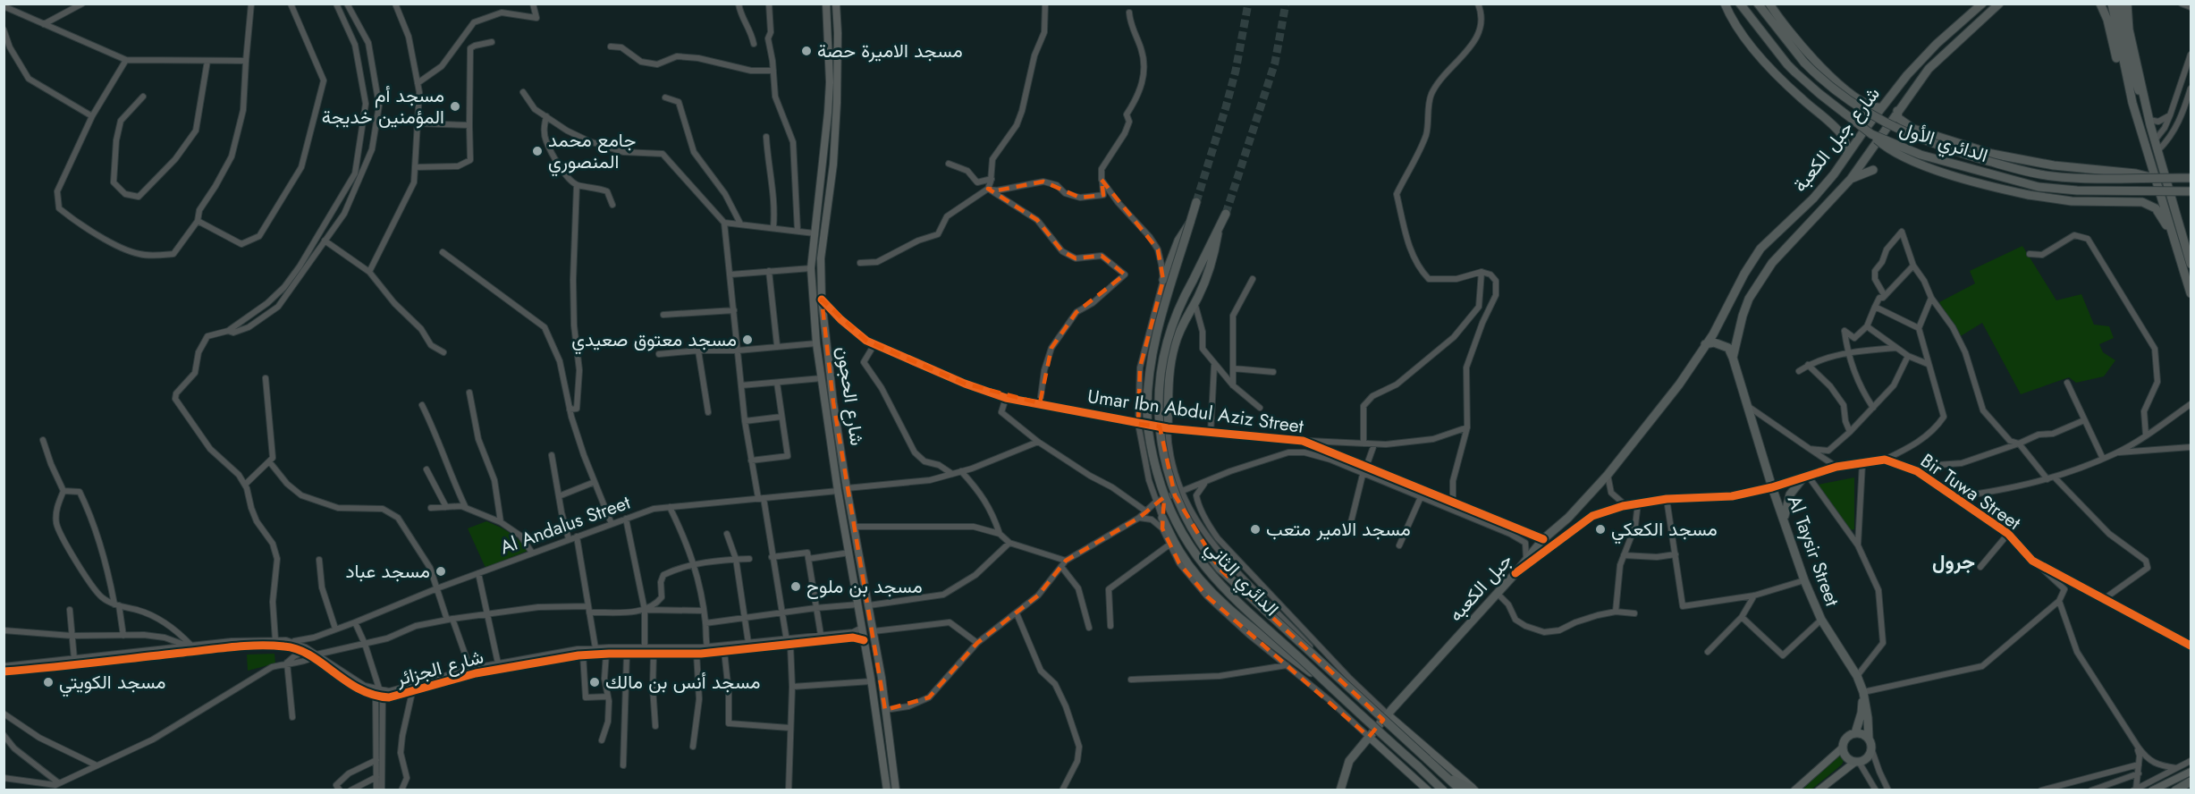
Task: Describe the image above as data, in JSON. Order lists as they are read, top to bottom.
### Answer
{
  "streets": {
    "highway": [
      "شارع جبل الكعبة",
      "الدائري الأول",
      "Al Taysir Street",
      "الدائري الثاني",
      "جبل الكعبه"
    ],
    "main road": ["شارع الحجون"],
    "street": [
      "Umar Ibn Abdul Aziz Street",
      "Bir Tuwa Street",
      "Al Andalus Street",
      "شارع الجزائر"
    ]
  },
  "crossings": [
    ["شارع جبل الكعبة", "Al Taysir Street"],
    ["شارع جبل الكعبة", "جبل الكعبه"],
    ["شارع الحجون", "Umar Ibn Abdul Aziz Street"],
    ["شارع الحجون", "Al Andalus Street"],
    ["شارع الحجون", "شارع الجزائر"],
    ["Umar Ibn Abdul Aziz Street", "جبل الكعبه"],
    ["Bir Tuwa Street", "Al Taysir Street"],
    ["Bir Tuwa Street", "جبل الكعبه"],
    ["Al Andalus Street", "شارع الجزائر"]
  ],
  "districts": ["جرول"],
  "places": [
    "مسجد الاميرة حصة",
    "مسجد أم المؤمنين خديجة",
    "جامع محمد المنصوري",
    "مسجد معتوق صعيدي",
    "مسجد الامير متعب",
    "مسجد الكعكي",
    "مسجد عباد",
    "مسجد بن ملوح",
    "مسجد الكويتي",
    "مسجد أنس بن مالك"
  ]
}
